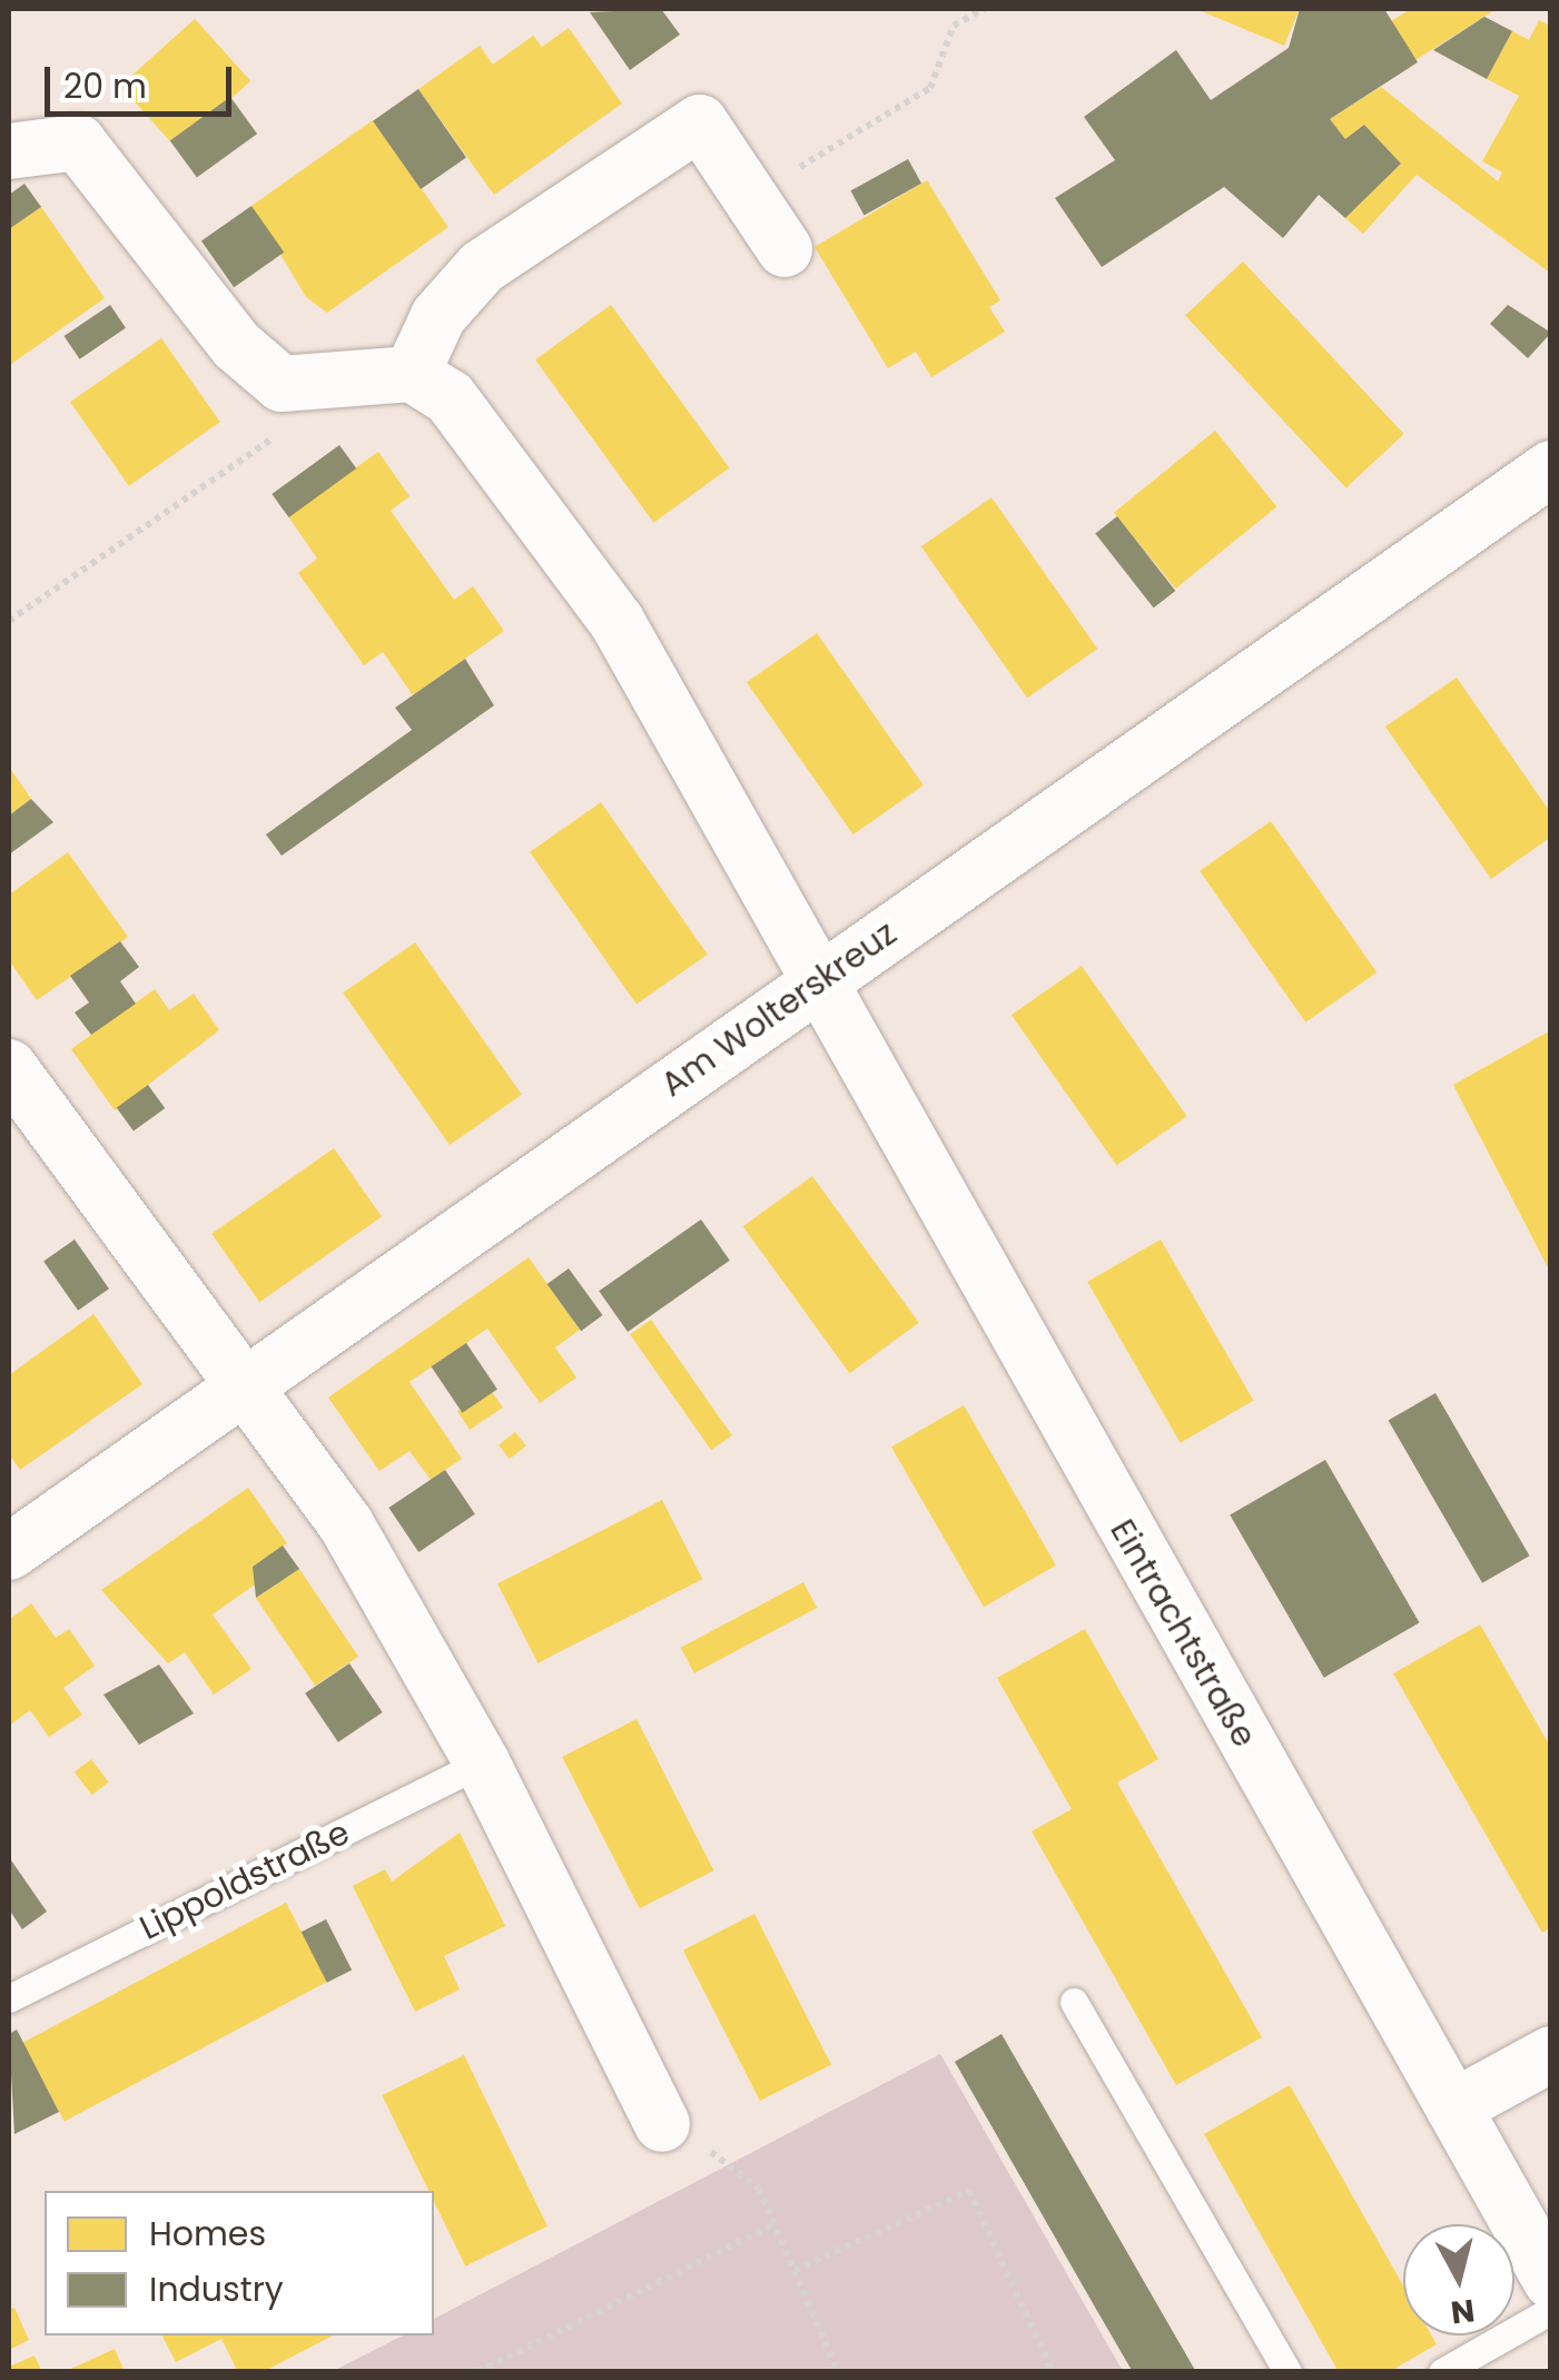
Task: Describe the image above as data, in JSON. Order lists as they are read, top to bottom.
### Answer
{
  "streets": {
    "street": ["Am Wolterskreuz", "Eintrachtstraße"],
    "lane": ["Lippoldstraße"]
  },
  "crossings": [
    ["Am Wolterskreuz", "Eintrachtstraße"]
  ],
  "legend": ["Homes", "Industry"],
  "scale_bar": "20 m",
  "north": "bottom"
}
